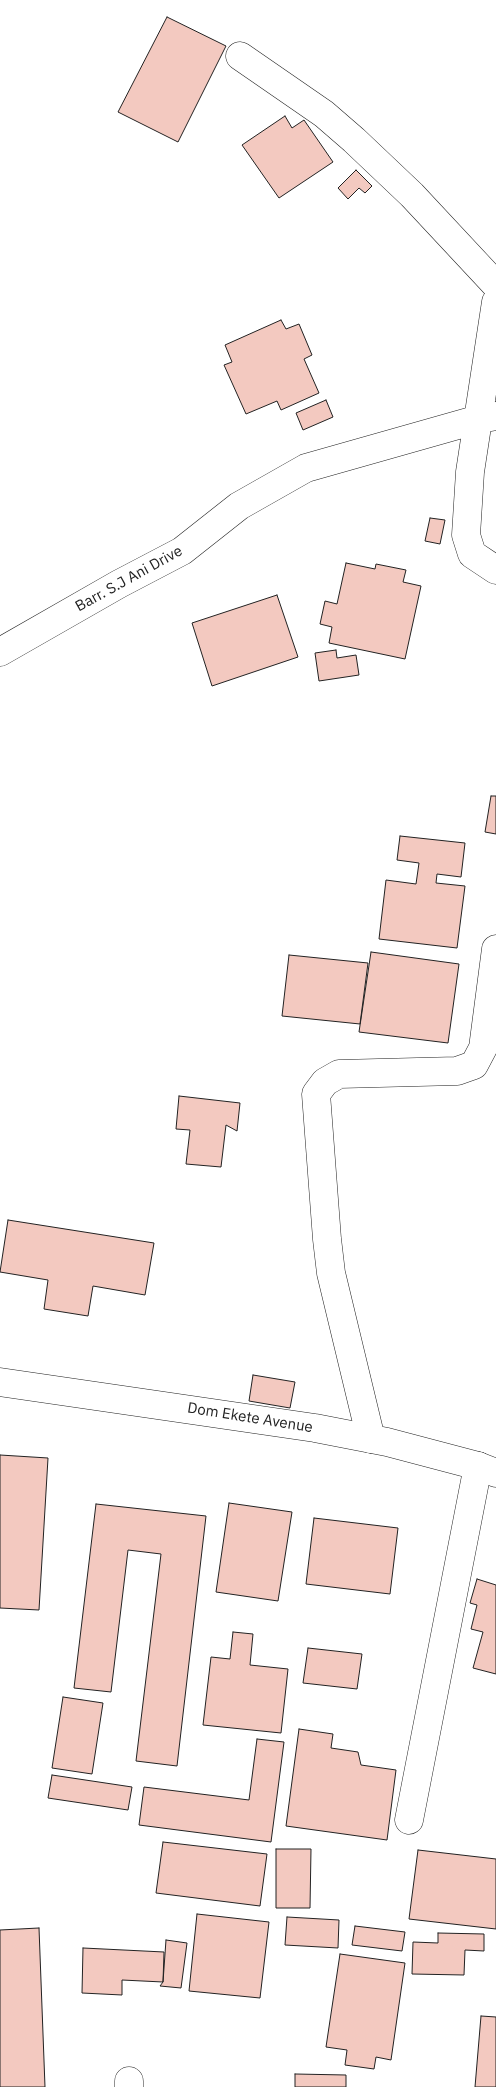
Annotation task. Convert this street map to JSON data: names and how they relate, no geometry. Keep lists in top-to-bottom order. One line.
{"streets":{"street":["Barr. S.J Ani Drive","Dom Ekete Avenue"]}}
